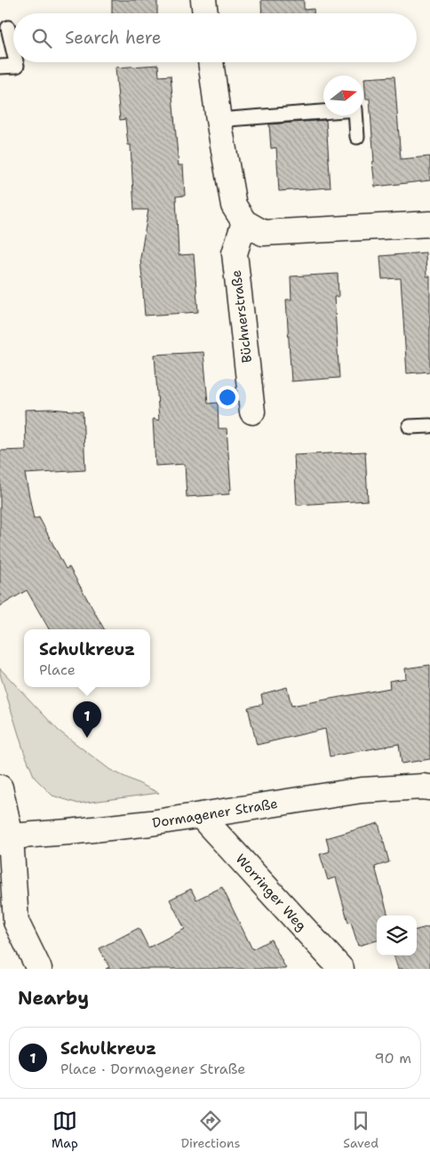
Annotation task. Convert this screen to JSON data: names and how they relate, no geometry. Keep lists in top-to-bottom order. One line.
{"streets":{"street":["Büchnerstraße","Dormagener Straße","Worringer Weg"]},"crossings":[["Dormagener Straße","Worringer Weg"]],"north":"right","page":{"search":"Search here","popup":["Schulkreuz","Place"],"pins":"1","heading":"Nearby","list":[{"mark":"1","name":"Schulkreuz","note":"Place · Dormagener Straße","value":"90 m"}],"nav":["Map","Directions","Saved"]}}
